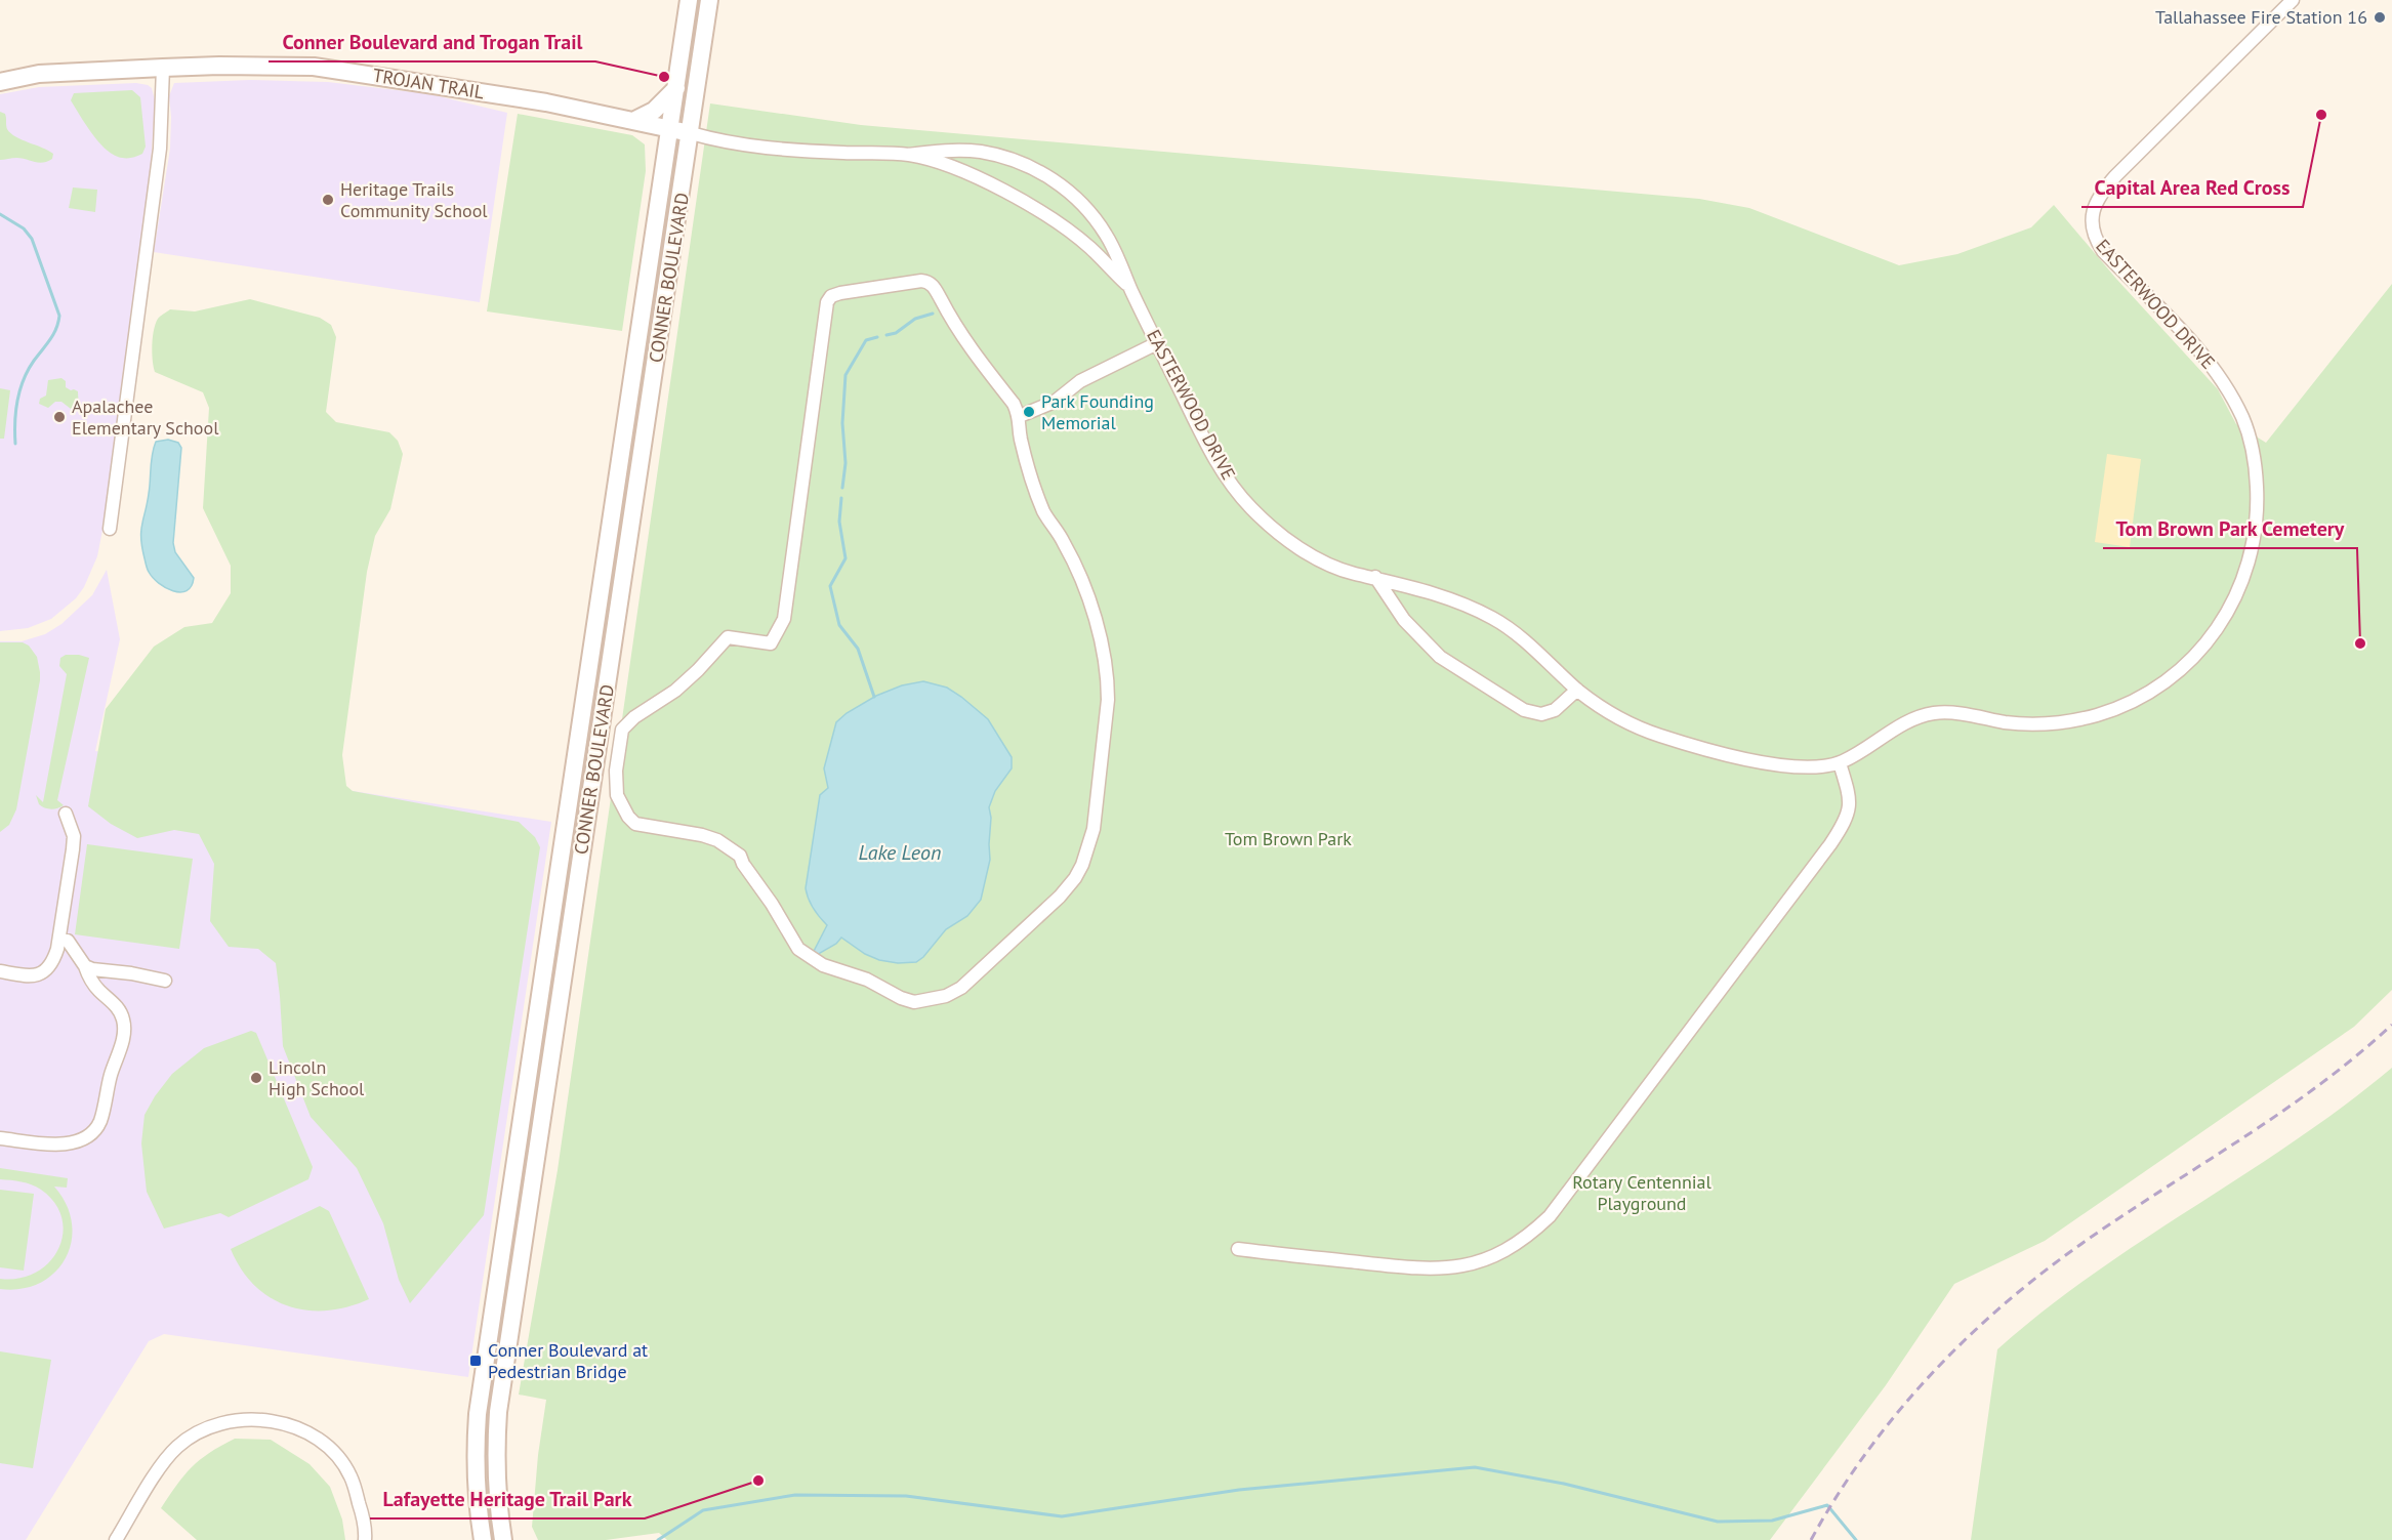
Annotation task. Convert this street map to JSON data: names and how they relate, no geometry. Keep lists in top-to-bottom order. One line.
{"streets":{"main road":["TROJAN TRAIL","CONNER BOULEVARD","EASTERWOOD DRIVE"]},"crossings":[["TROJAN TRAIL","CONNER BOULEVARD"],["TROJAN TRAIL","EASTERWOOD DRIVE"],["CONNER BOULEVARD","EASTERWOOD DRIVE"]],"water":["Lake Leon"],"parks":["Tom Brown Park","Rotary Centennial Playground"],"places":{"other":["Tallahassee Fire Station 16","Conner Boulevard and Trogan Trail","Capital Area Red Cross","Heritage Trails Community School","Park Founding Memorial","Apalachee Elementary School","Tom Brown Park Cemetery","Lincoln High School","Lafayette Heritage Trail Park"],"transit":["Conner Boulevard at Pedestrian Bridge"]}}
